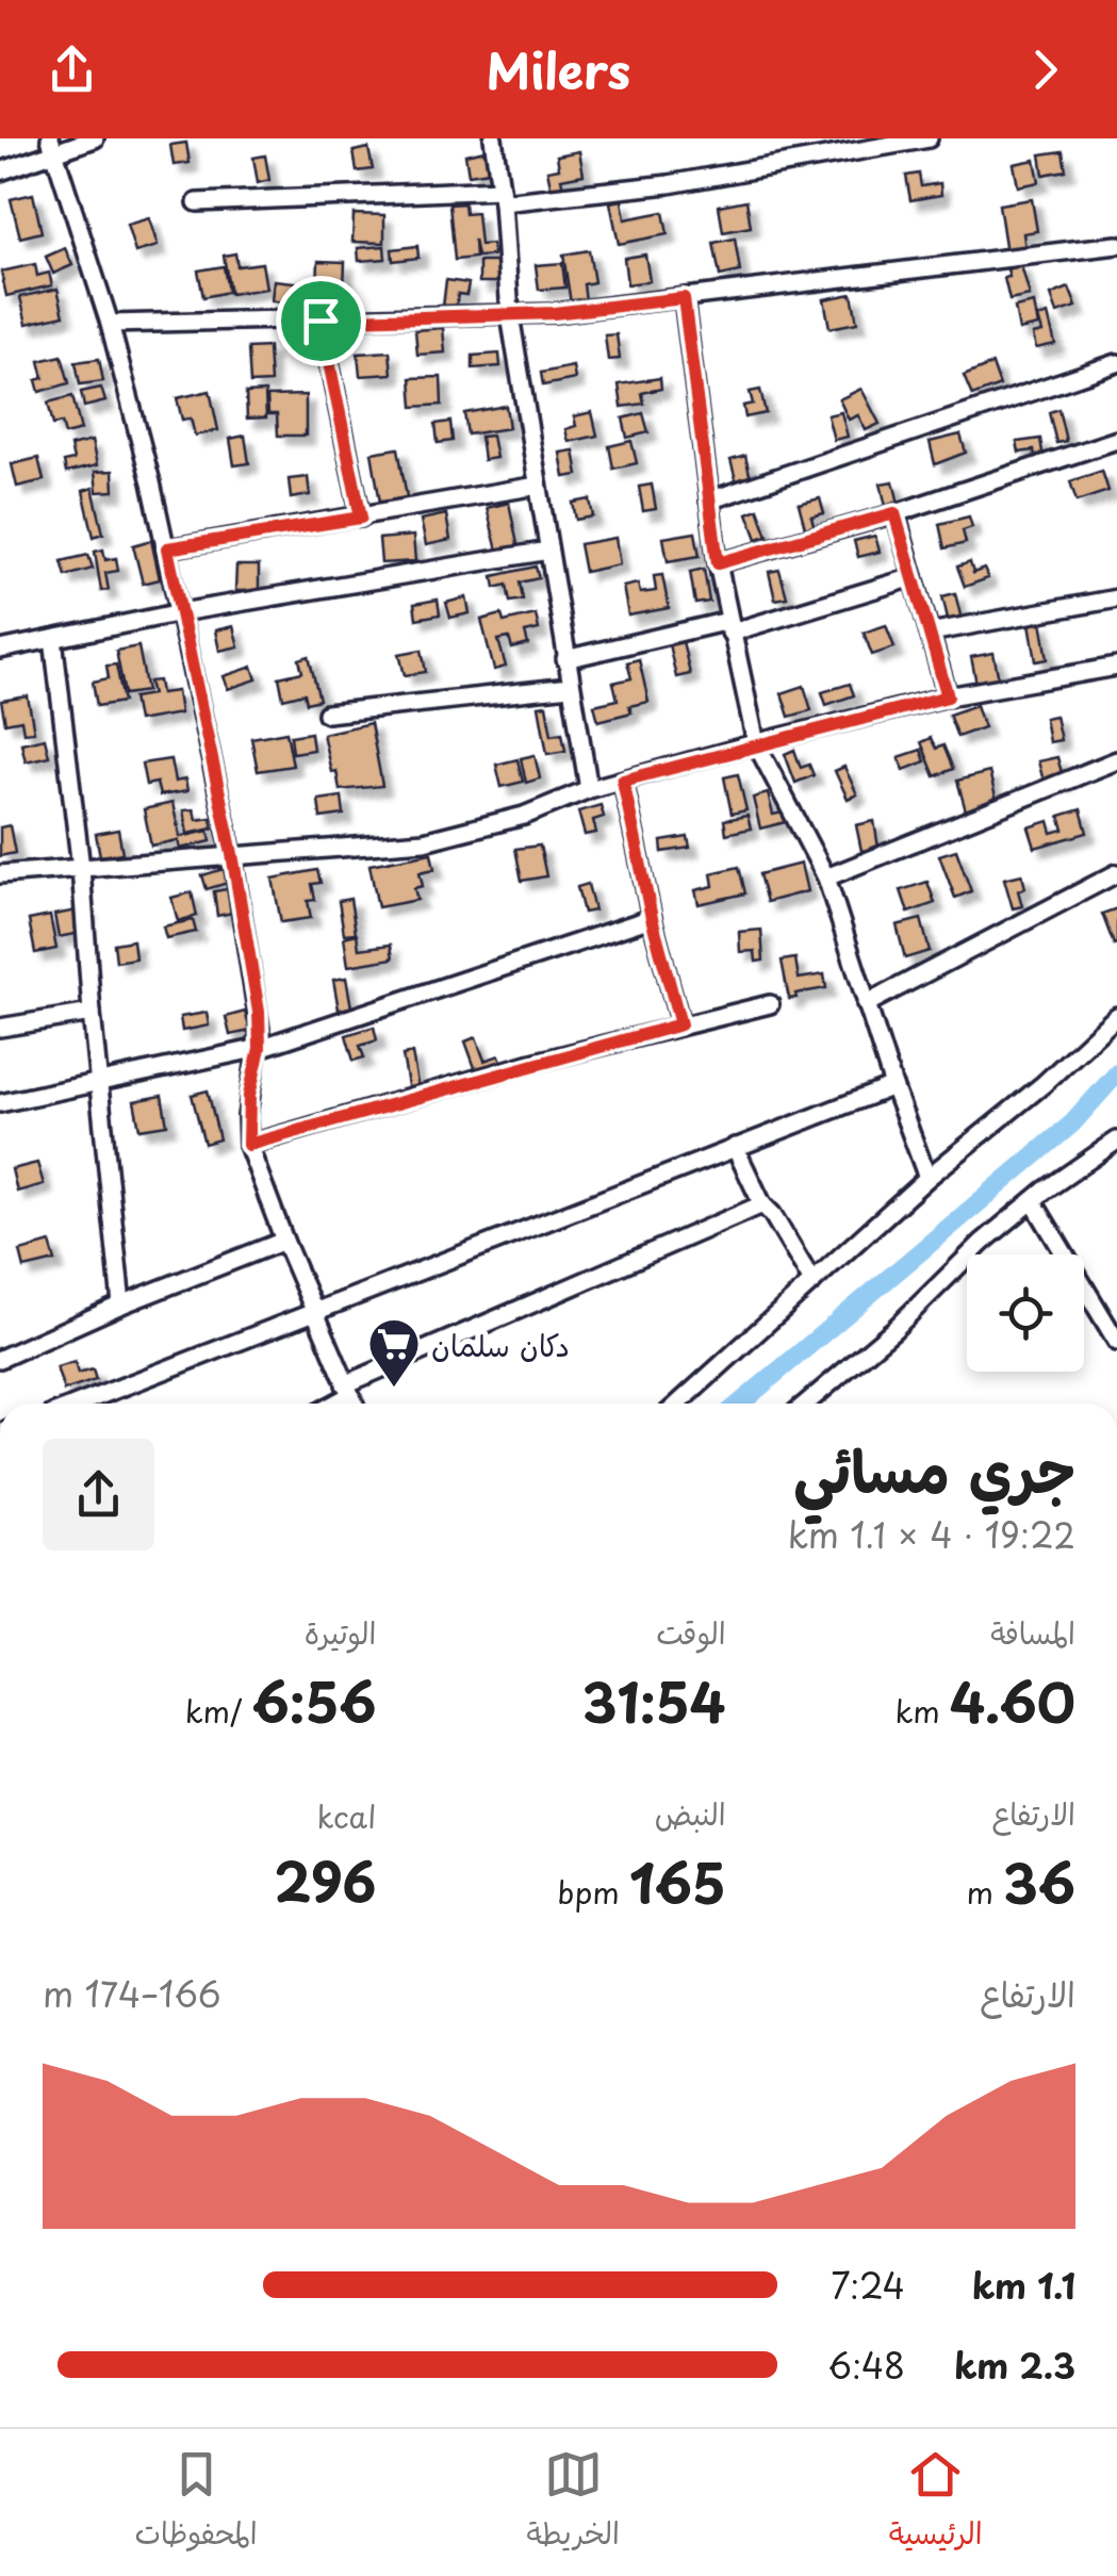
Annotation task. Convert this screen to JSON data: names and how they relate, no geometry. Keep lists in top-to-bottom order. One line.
{"places":{"supermarket":["دكان سلمان"]},"page":{"header":"Milers","heading":["جري مسائي","19:22 · 4 × 1.1 km"],"stats":[["المسافة","4.60 km"],["الوقت","31:54"],["الوتيرة","6:56 /km"],["الارتفاع","36 m"],["النبض","165 bpm"],["kcal","296"]],"chart":["الارتفاع","166–174 m"],"list":[{"name":"1.1 km","note":"7:24"},{"name":"2.3 km","note":"6:48"}],"tabs":["الرئيسية","الخريطة","المحفوظات"]}}
